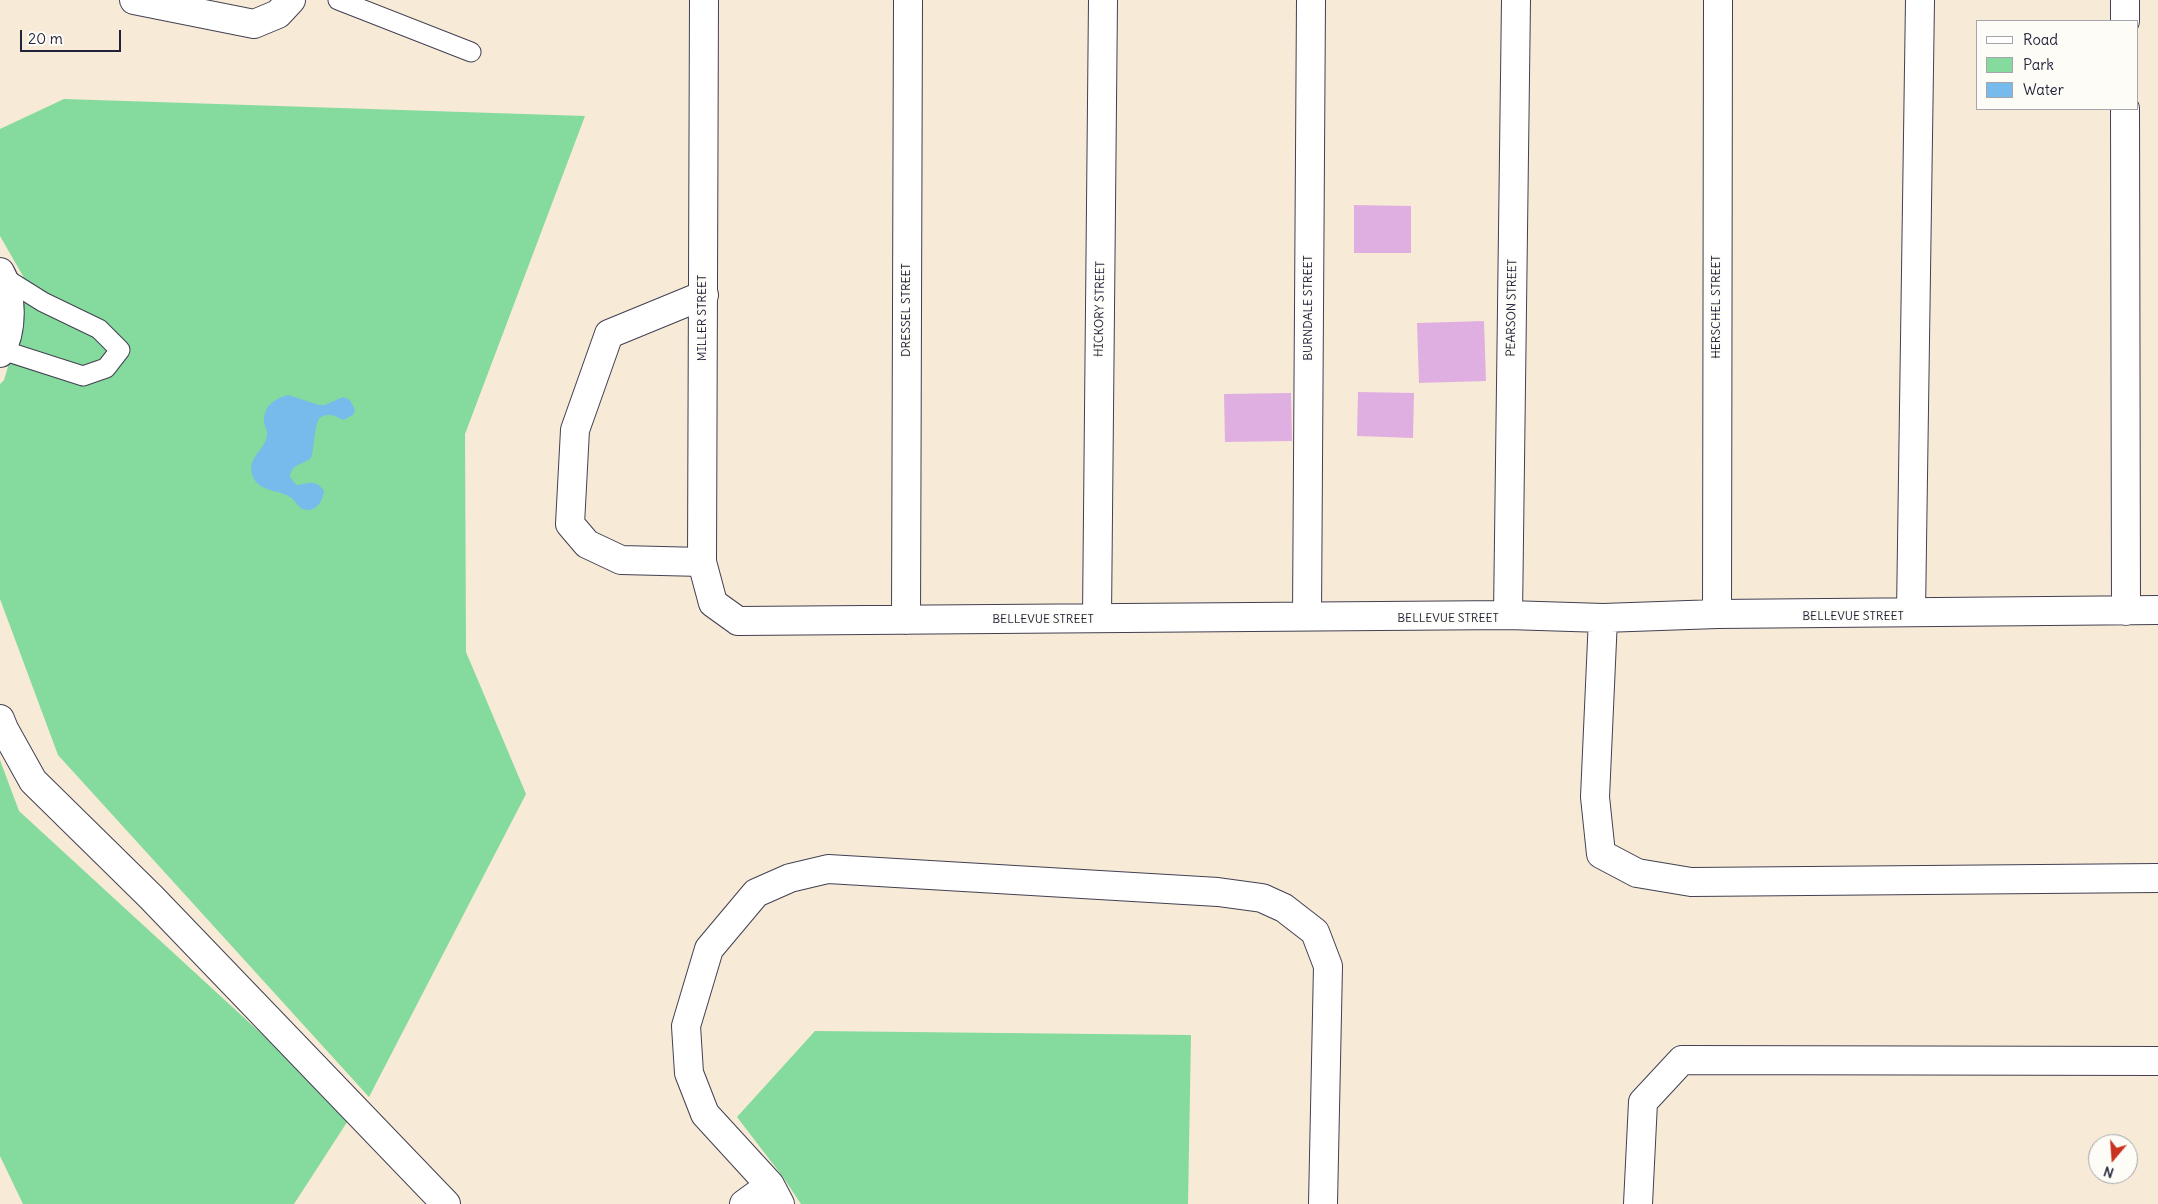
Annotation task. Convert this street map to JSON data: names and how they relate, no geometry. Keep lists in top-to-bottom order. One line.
{"streets":{"street":["HERSCHEL STREET","BURNDALE STREET","PEARSON STREET","HICKORY STREET","DRESSEL STREET","MILLER STREET","BELLEVUE STREET"]},"crossings":[["MILLER STREET","BELLEVUE STREET"]],"legend":["Road","Park","Water"],"scale_bar":"20 m","north":"bottom"}
